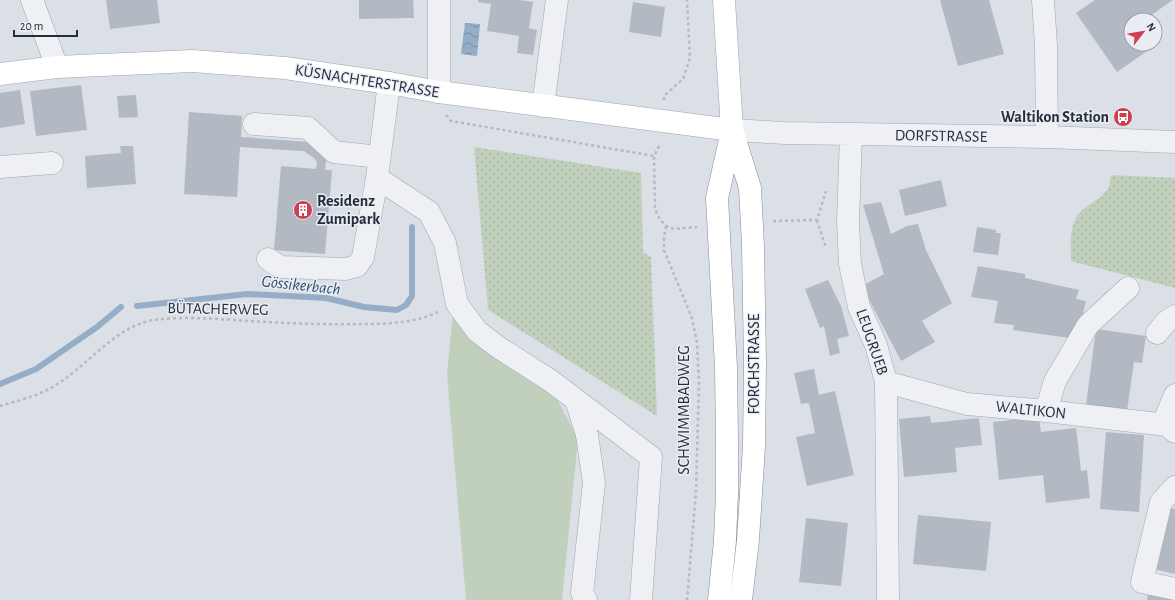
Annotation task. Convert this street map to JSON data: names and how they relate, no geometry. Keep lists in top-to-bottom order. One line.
{"streets":{"main road":["KÜSNACHTERSTRASSE","FORCHSTRASSE"],"street":["DORFSTRASSE","LEUGRUEB","WALTIKON"],"path":["BÜTACHERWEG","SCHWIMMBADWEG"]},"crossings":[["KÜSNACHTERSTRASSE","DORFSTRASSE"],["KÜSNACHTERSTRASSE","FORCHSTRASSE"],["DORFSTRASSE","LEUGRUEB"],["DORFSTRASSE","FORCHSTRASSE"],["LEUGRUEB","WALTIKON"]],"water":["Gössikerbach"],"places":{"bus stop":["Waltikon Station"],"building":["Residenz Zumipark"]},"scale_bar":"20 m","north":"top right"}
